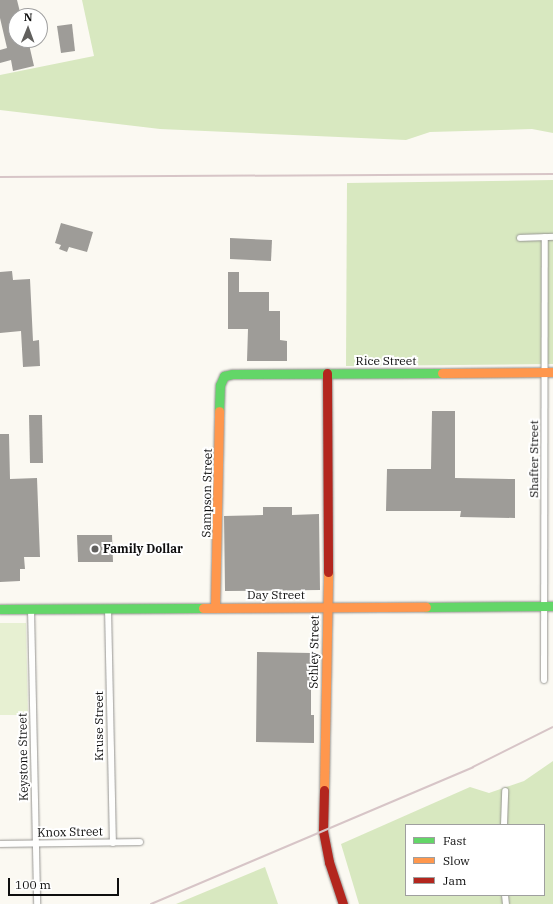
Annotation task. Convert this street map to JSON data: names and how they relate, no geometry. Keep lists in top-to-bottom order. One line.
{"streets":{"street":["Rice Street","Shafter Street","Sampson Street","Day Street","Schley Street","Kruse Street","Keystone Street","Knox Street"]},"crossings":[["Rice Street","Shafter Street"],["Rice Street","Sampson Street"],["Rice Street","Schley Street"],["Shafter Street","Day Street"],["Sampson Street","Day Street"],["Day Street","Schley Street"],["Day Street","Kruse Street"],["Day Street","Keystone Street"],["Kruse Street","Knox Street"],["Keystone Street","Knox Street"]],"places":["Family Dollar"],"legend":["Fast","Slow","Jam"],"scale_bar":"100 m","north":"top"}
